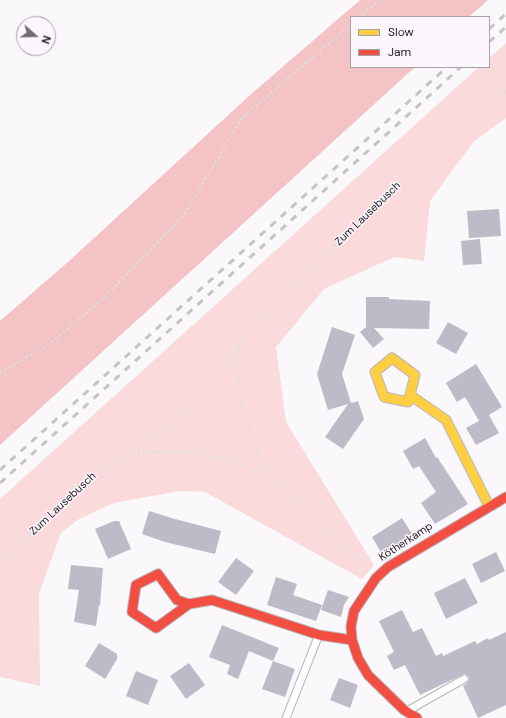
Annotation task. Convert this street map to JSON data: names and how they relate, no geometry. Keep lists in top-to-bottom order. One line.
{"streets":{"street":["Kötherkamp"],"path":["Zum Lausebusch"]},"crossings":[["Zum Lausebusch","Kötherkamp"]],"legend":["Slow","Jam"],"north":"right"}
